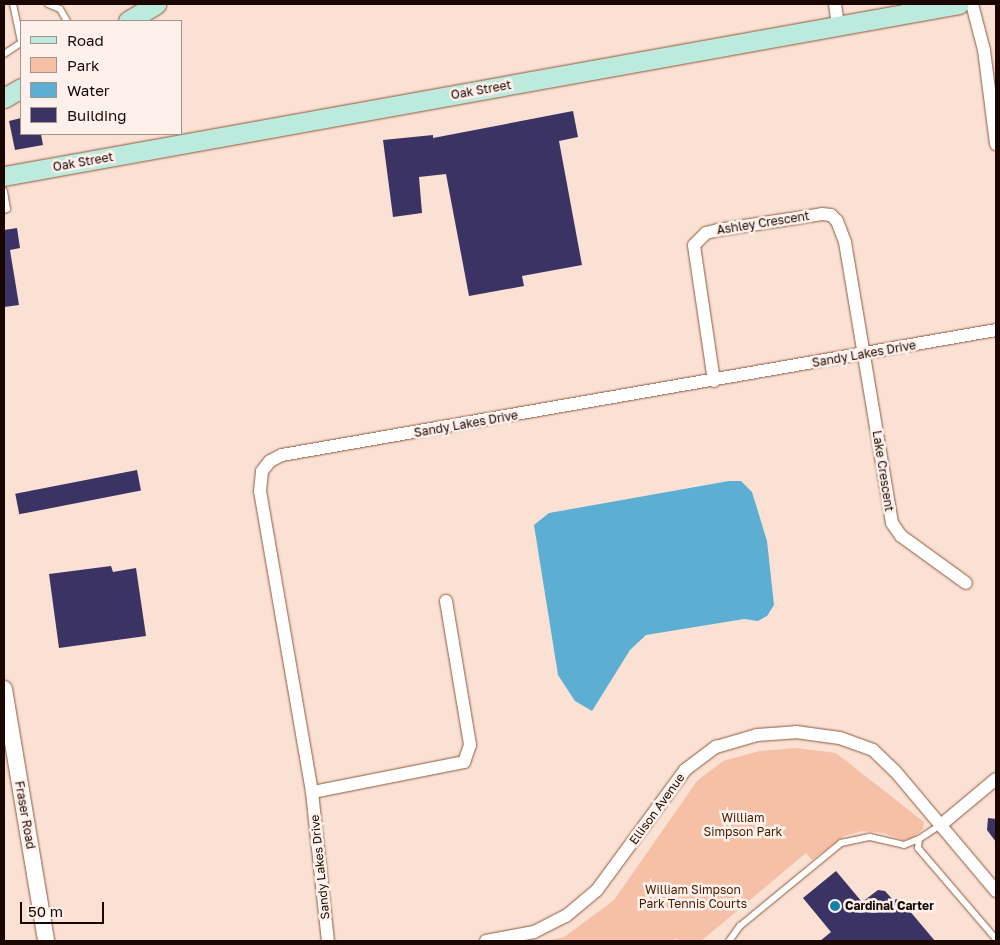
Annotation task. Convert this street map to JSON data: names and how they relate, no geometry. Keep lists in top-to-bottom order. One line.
{"streets":{"main road":["Oak Street"],"street":["Ashley Crescent","Sandy Lakes Drive","Lake Crescent","Ellison Avenue","Fraser Road"]},"crossings":[["Ashley Crescent","Sandy Lakes Drive"],["Ashley Crescent","Lake Crescent"],["Sandy Lakes Drive","Lake Crescent"]],"parks":["William Simpson Park","William Simpson Park Tennis Courts"],"places":["Cardinal Carter"],"legend":["Road","Park","Water","Building"],"scale_bar":"50 m"}
